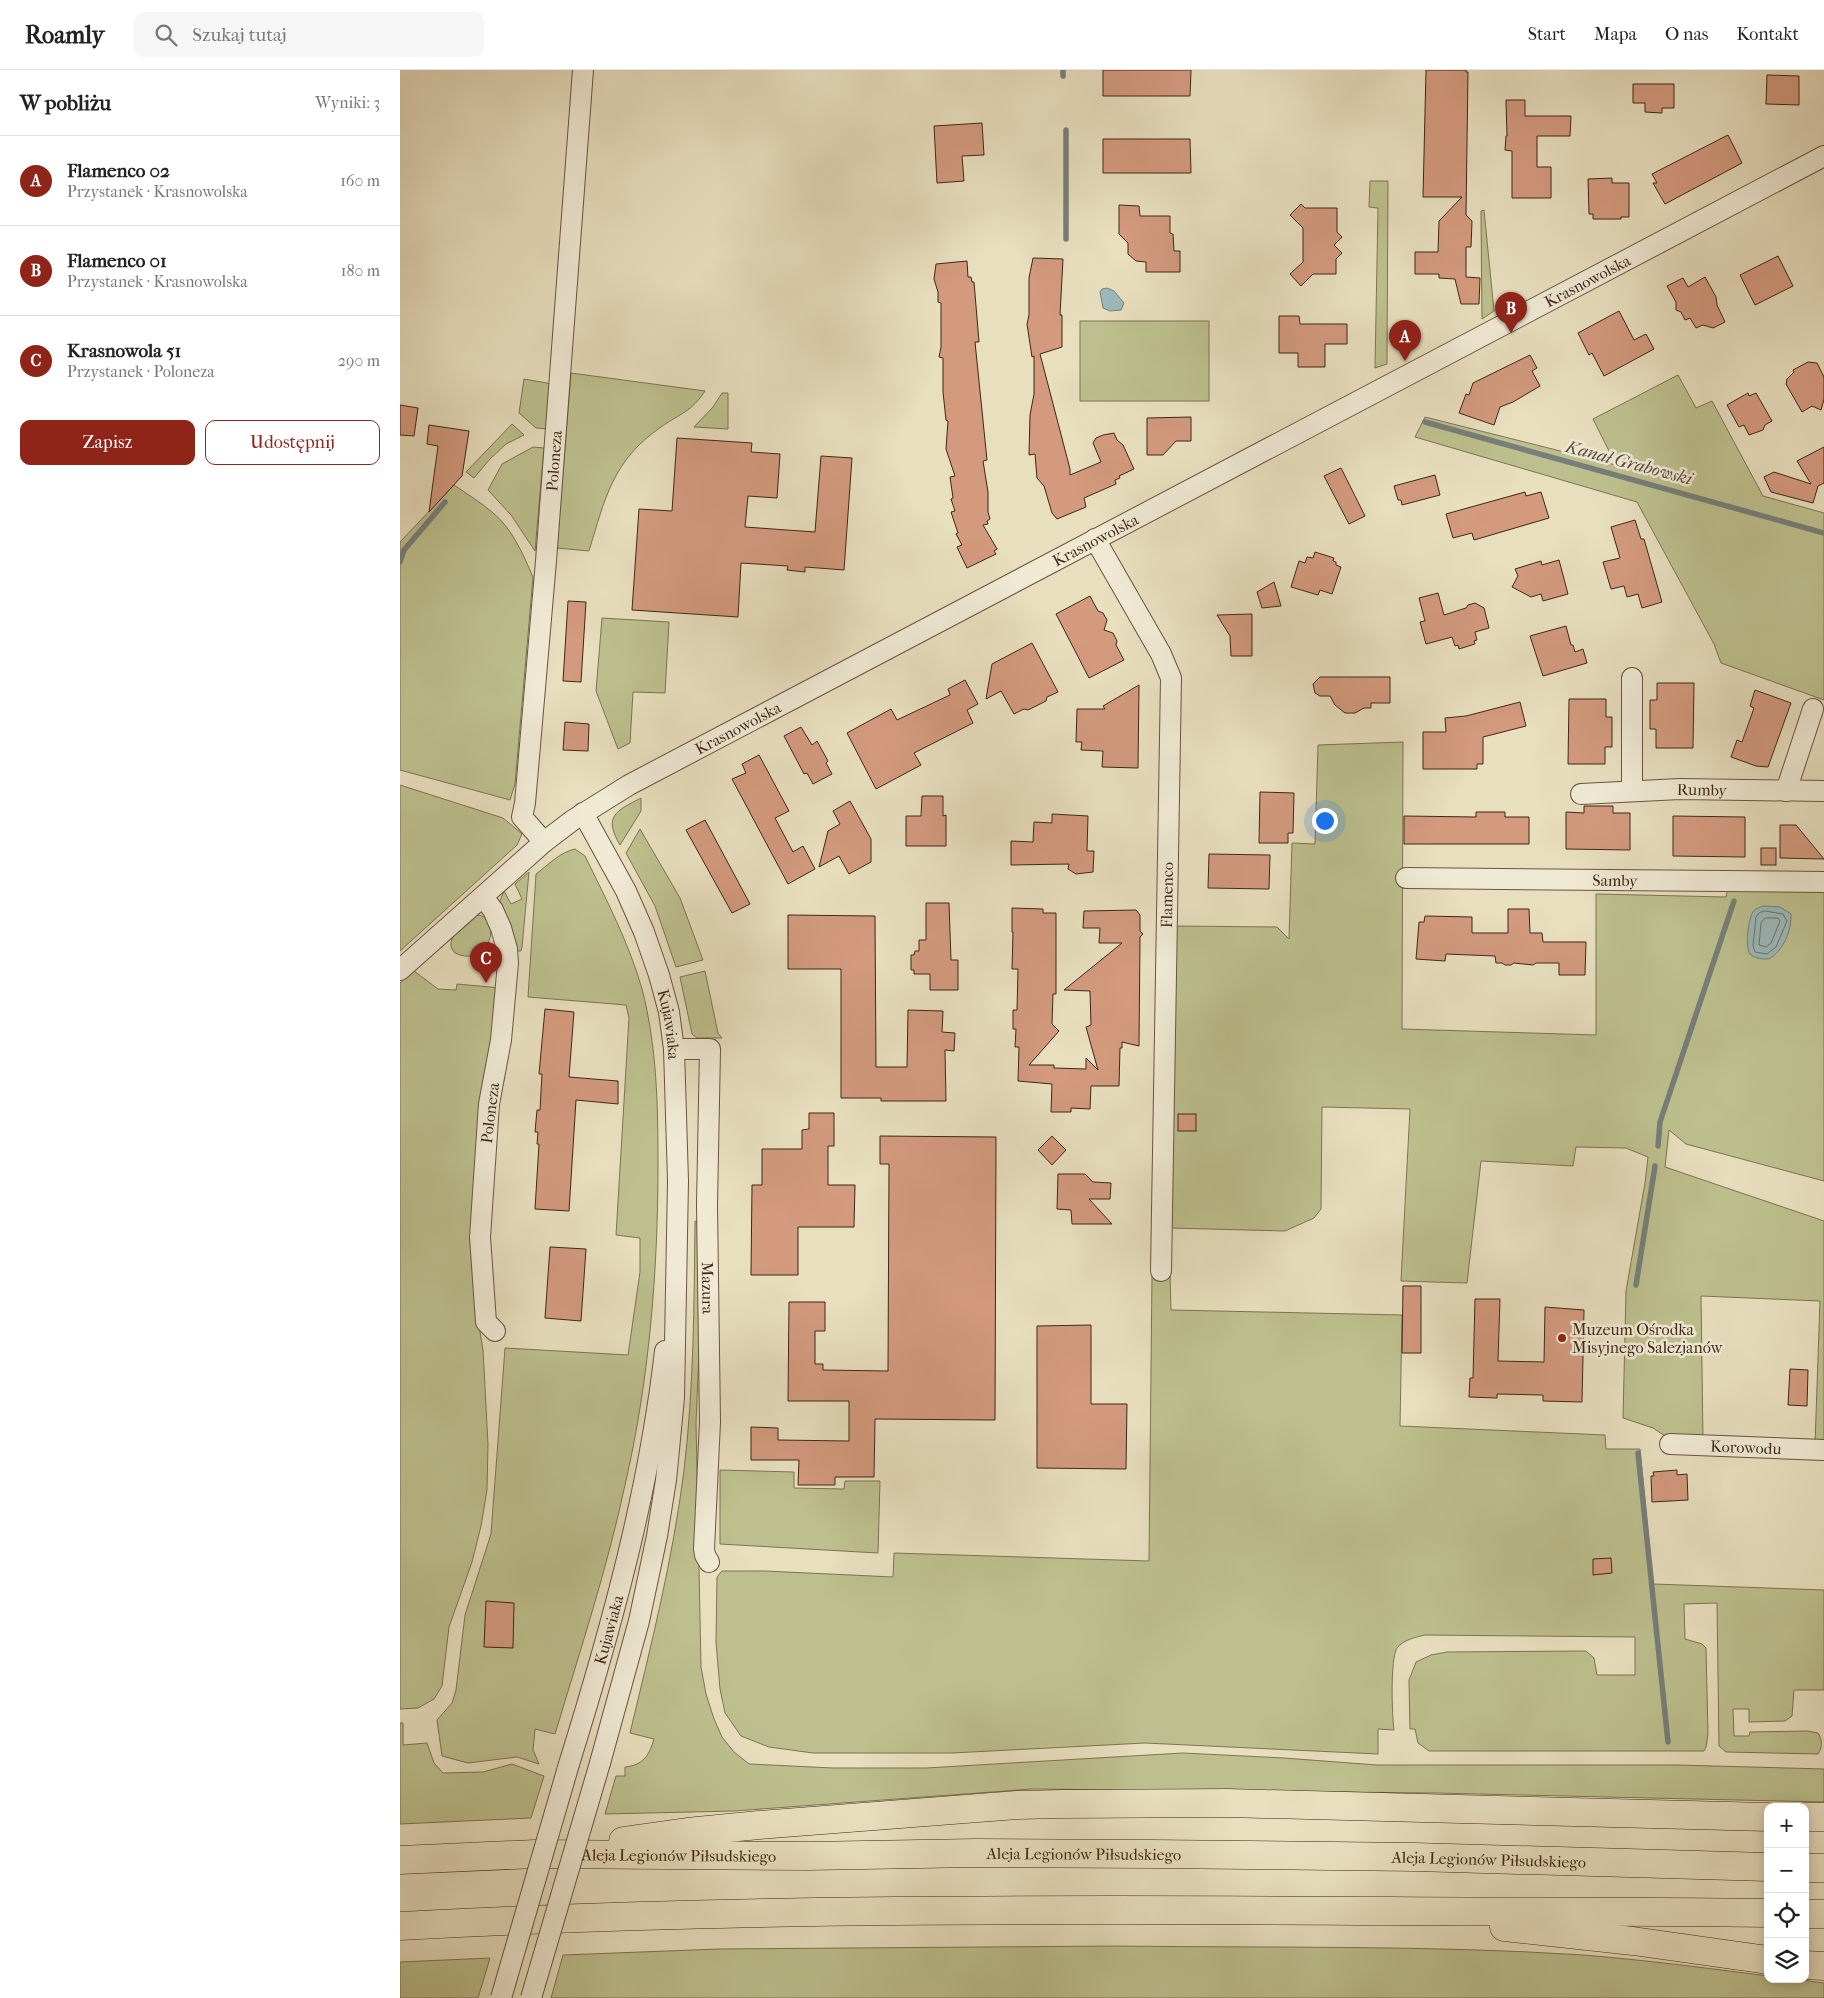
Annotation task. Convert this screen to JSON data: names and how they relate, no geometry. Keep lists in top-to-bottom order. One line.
{"streets":{"highway":["Aleja Legionów Piłsudskiego"],"street":["Krasnowolska","Poloneza","Rumby","Samby","Flamenco","Kujawiaka","Mazura","Korowodu"]},"crossings":[["Krasnowolska","Poloneza"],["Krasnowolska","Flamenco"],["Krasnowolska","Kujawiaka"],["Kujawiaka","Mazura"]],"water":["Kanał Grabowski"],"places":["Muzeum Ośrodka Misyjnego Salezjanów"],"page":{"header":"Roamly","search":"Szukaj tutaj","nav":["Start","Mapa","O nas","Kontakt"],"heading":["W pobliżu","Wyniki: 3"],"list":[{"mark":"A","name":"Flamenco 02","note":"Przystanek · Krasnowolska","value":"160 m"},{"mark":"B","name":"Flamenco 01","note":"Przystanek · Krasnowolska","value":"180 m"},{"mark":"C","name":"Krasnowola 51","note":"Przystanek · Poloneza","value":"290 m"}],"pins":["B","A","C"],"buttons":["Zapisz","Udostępnij"],"map_buttons":["+","−"]}}
